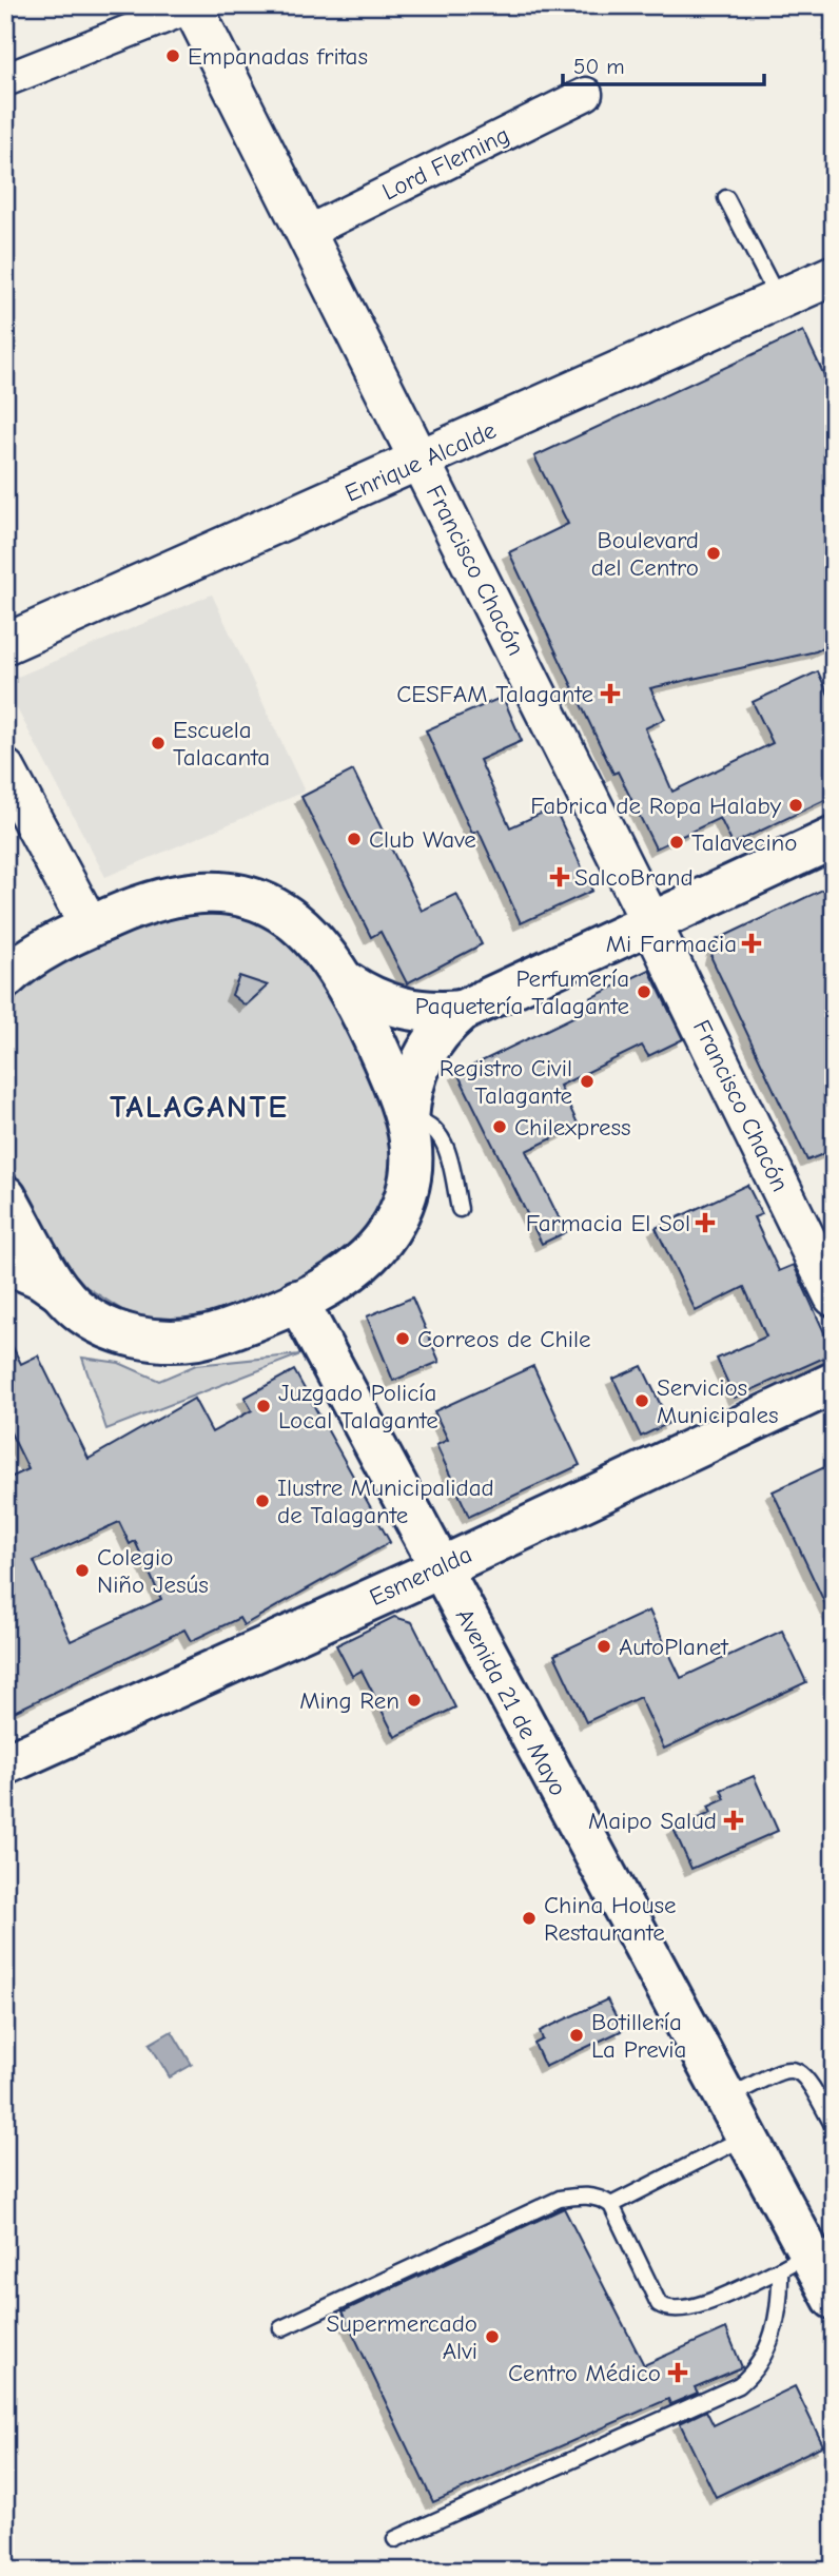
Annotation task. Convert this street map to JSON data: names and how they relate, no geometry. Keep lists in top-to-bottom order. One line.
{"streets":{"main road":["Esmeralda","Avenida 21 de Mayo"],"street":["Lord Fleming","Enrique Alcalde","Francisco Chacón"]},"crossings":[["Lord Fleming","Francisco Chacón"],["Enrique Alcalde","Francisco Chacón"],["Esmeralda","Avenida 21 de Mayo"]],"districts":["TALAGANTE"],"places":{"other":["Empanadas fritas","Boulevard del Centro","Escuela Talacanta","Fabrica de Ropa Halaby","Club Wave","Talavecino","Perfumería Paquetería Talagante","Registro Civil Talagante","Chilexpress","Correos de Chile","Servicios Municipales","Juzgado Policía Local Talagante","Ilustre Municipalidad de Talagante","Colegio Niño Jesús","AutoPlanet","Ming Ren","China House Restaurante","Botillería La Previa","Supermercado Alvi"],"health":["CESFAM Talagante","SalcoBrand","Mi Farmacia","Farmacia El Sol","Maipo Salud","Centro Médico"]},"scale_bar":"50 m"}
